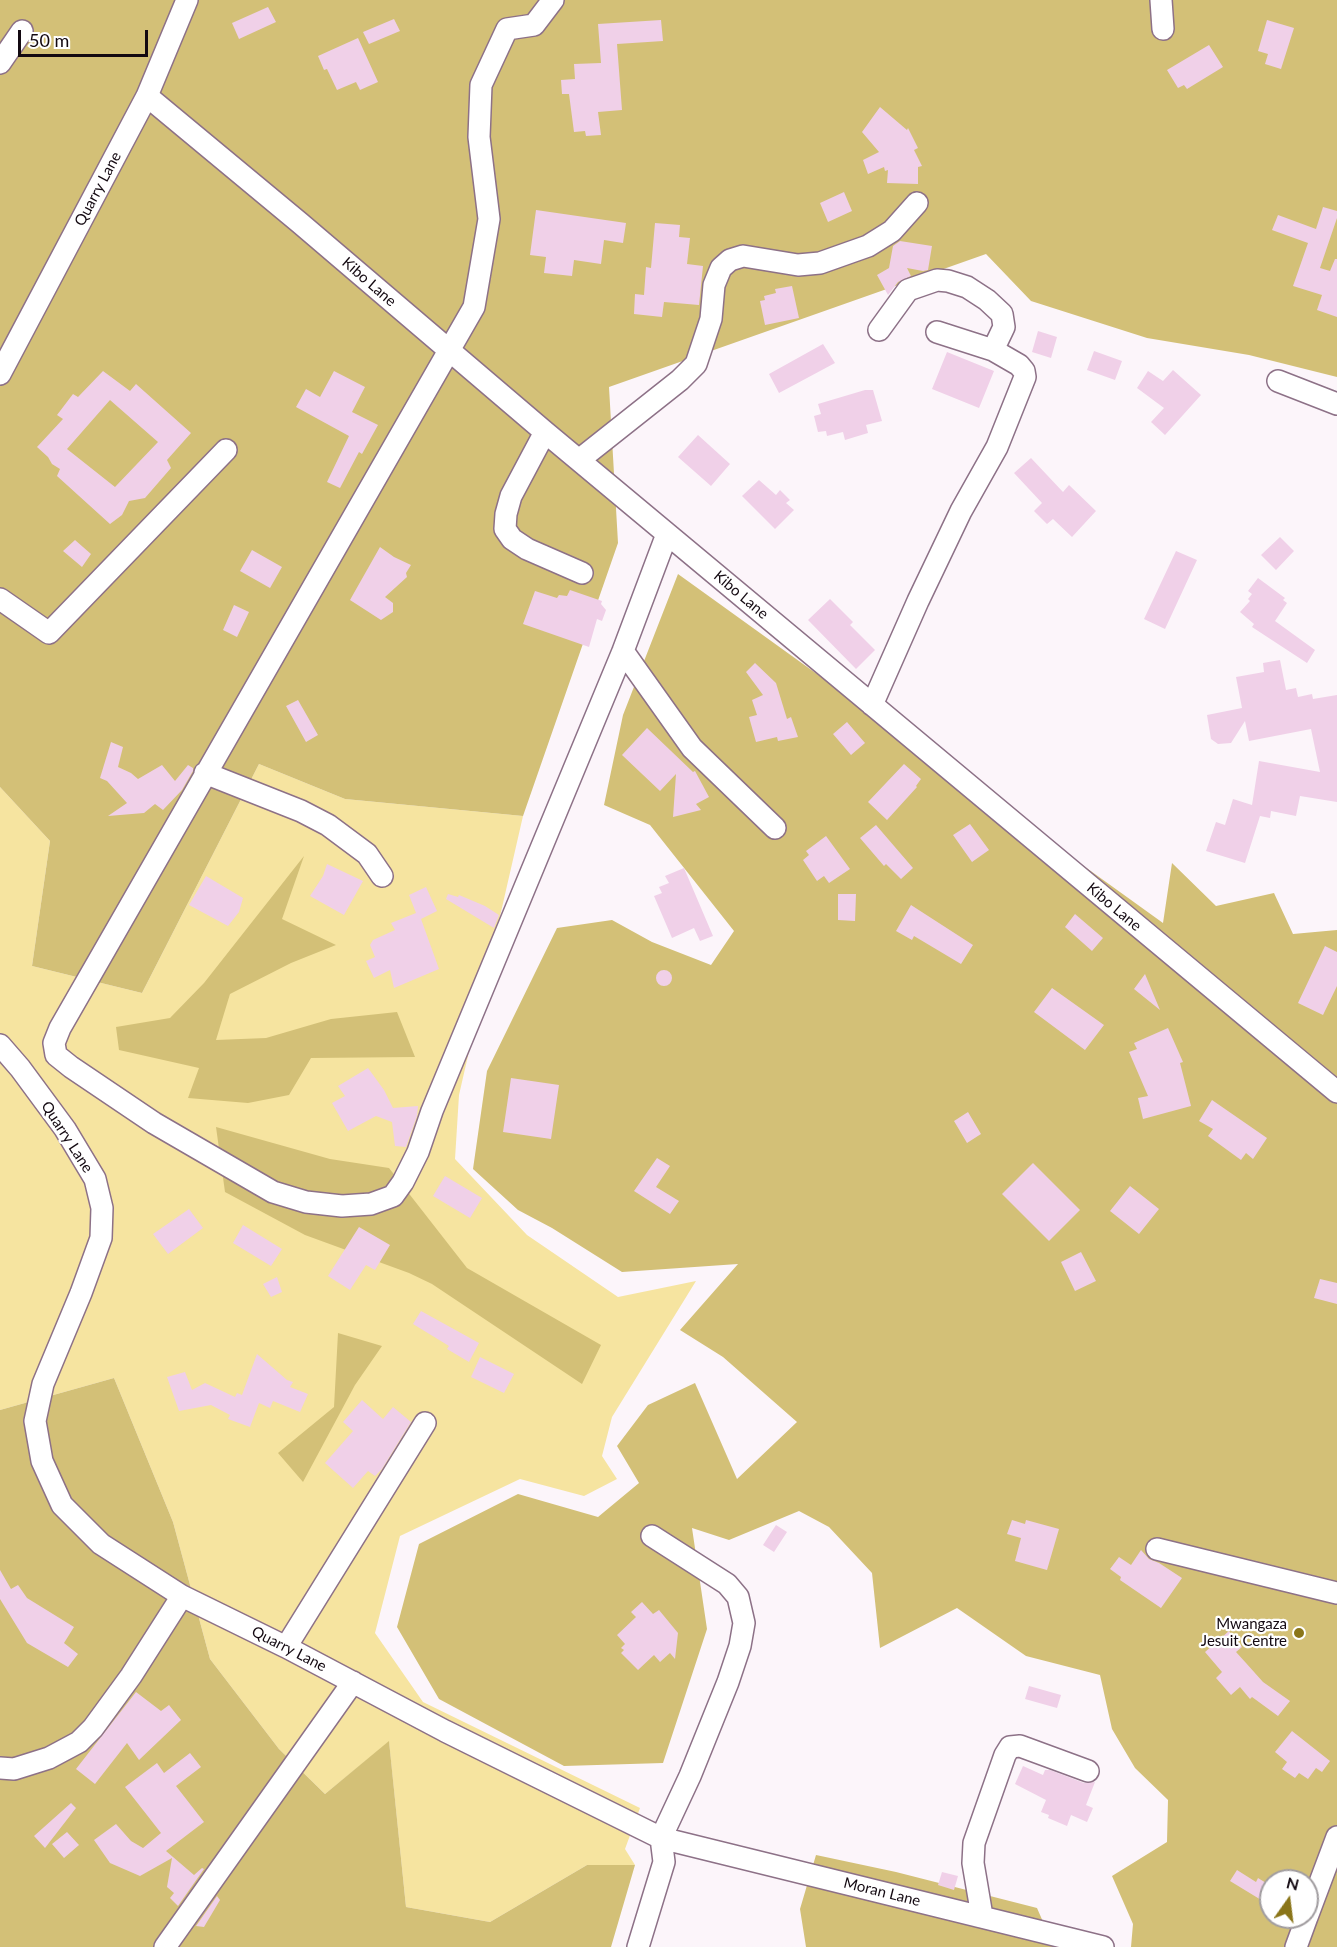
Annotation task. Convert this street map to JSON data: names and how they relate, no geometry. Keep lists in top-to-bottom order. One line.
{"streets":{"street":["Quarry Lane","Kibo Lane","Moran Lane"]},"crossings":[["Quarry Lane","Kibo Lane"],["Quarry Lane","Moran Lane"]],"places":["Mwangaza Jesuit Centre"],"scale_bar":"50 m","north":"top"}
